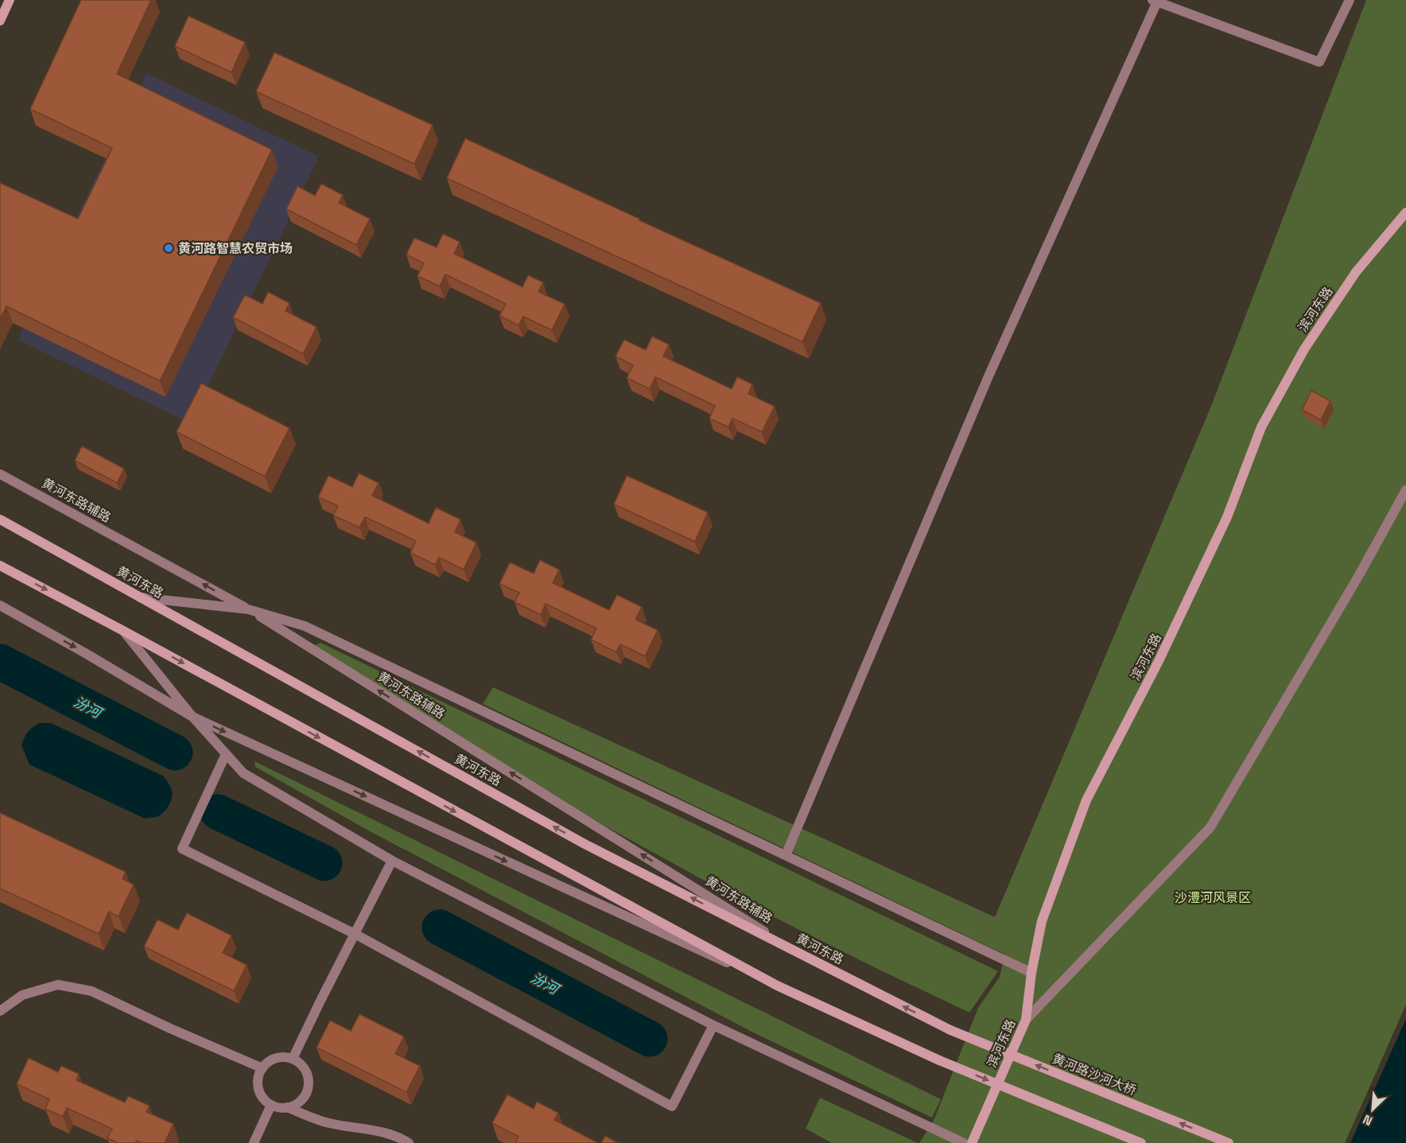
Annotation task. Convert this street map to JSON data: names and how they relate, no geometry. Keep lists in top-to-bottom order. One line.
{"streets":{"main road":["滨河东路","黄河东路","黄河路沙河大桥"],"street":["黄河东路辅路"]},"crossings":[["黄河东路辅路","黄河东路"],["黄河东路","黄河路沙河大桥"]],"water":["汾河"],"parks":["沙澧河风景区"],"places":["黄河路智慧农贸市场"],"north":"bottom left"}
